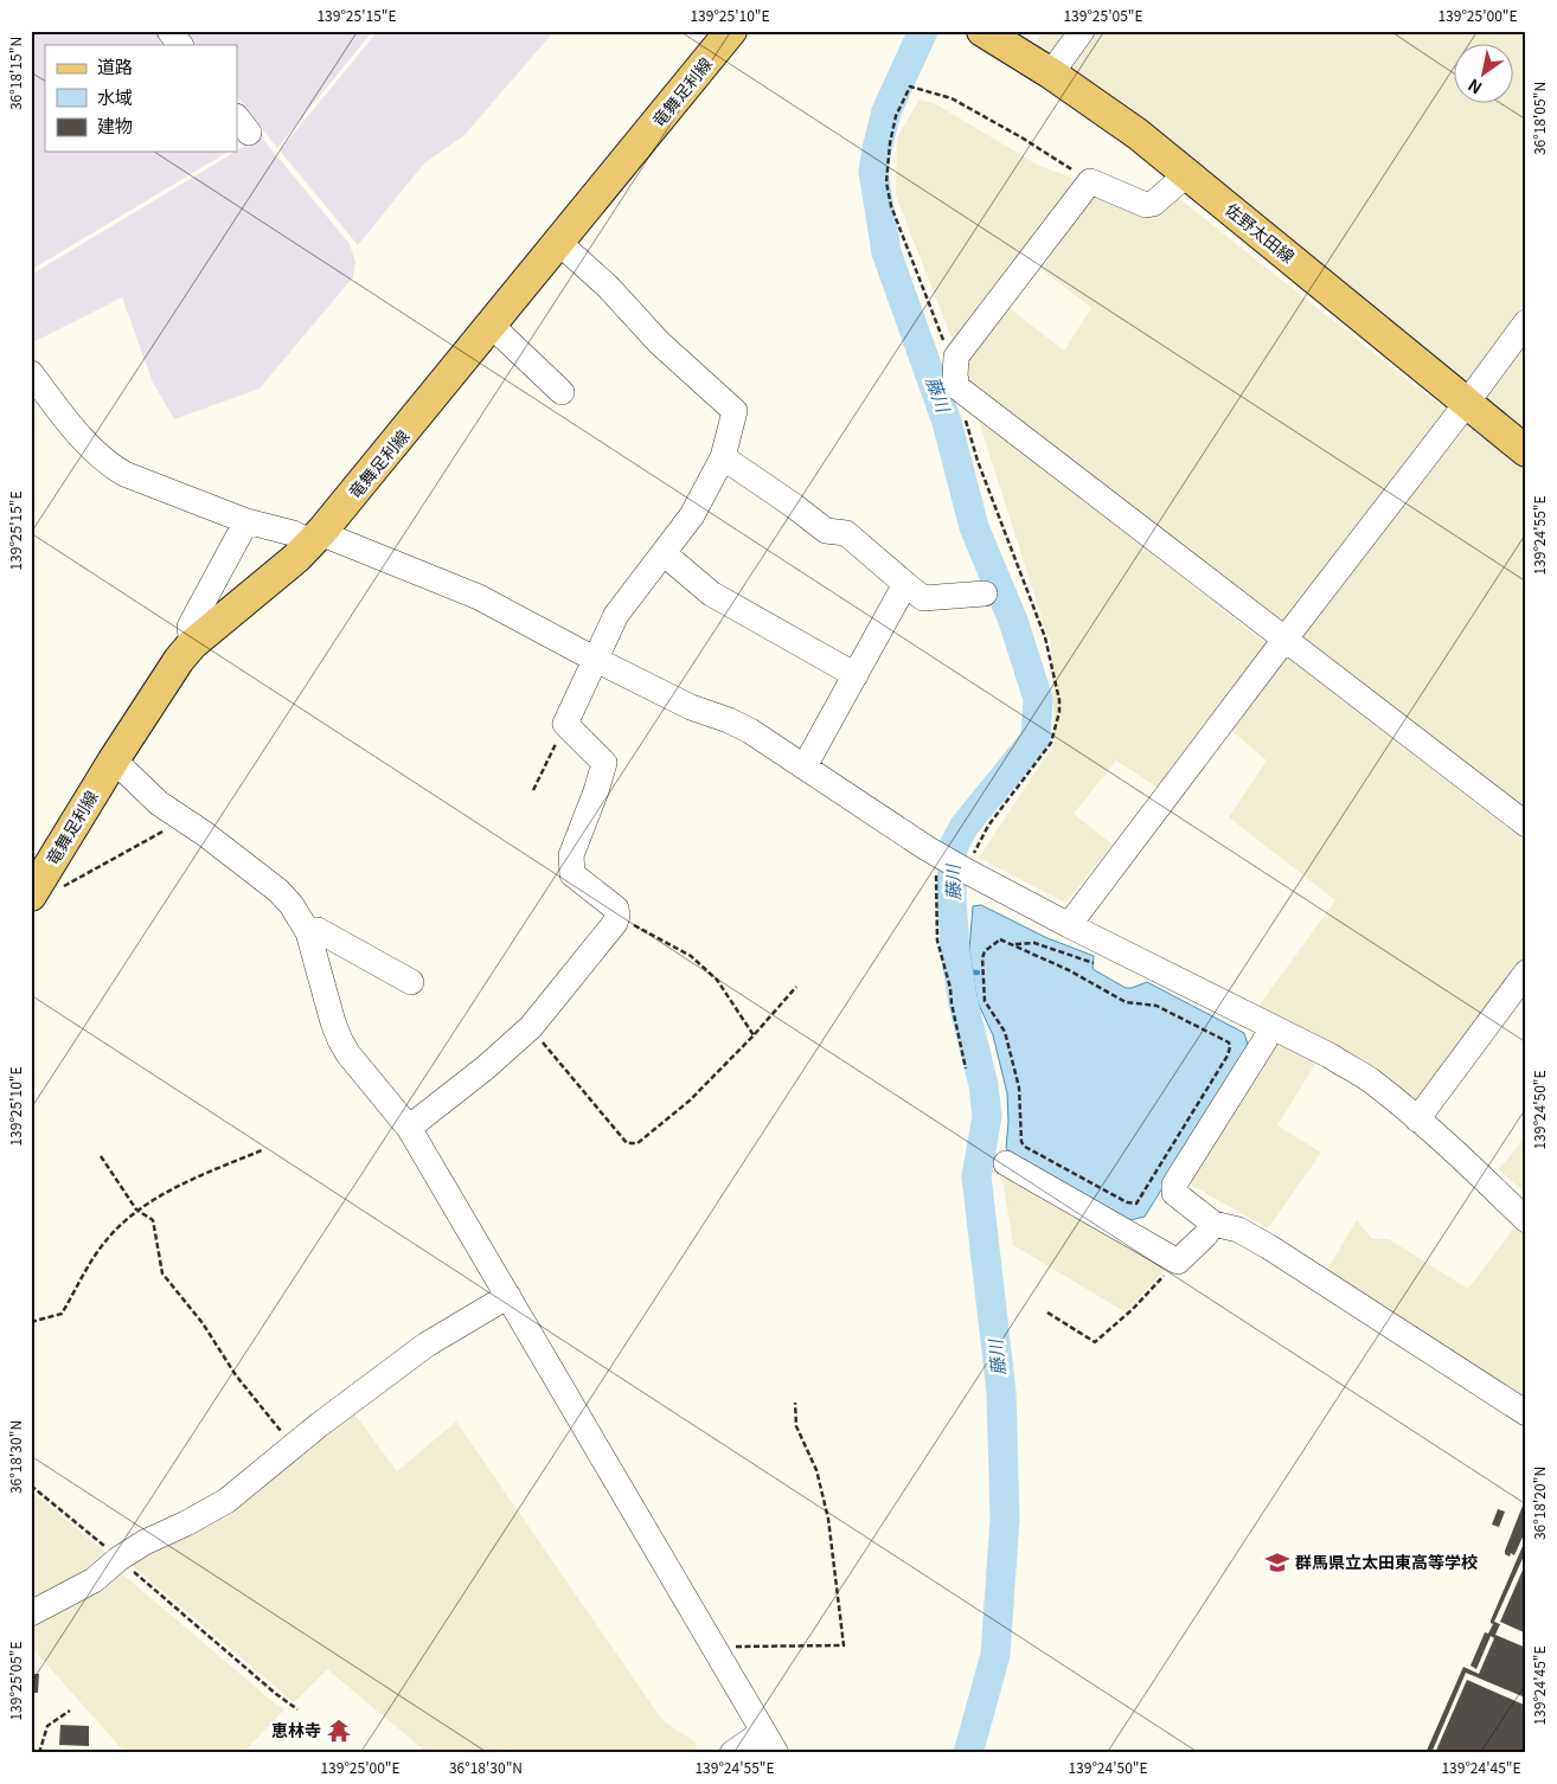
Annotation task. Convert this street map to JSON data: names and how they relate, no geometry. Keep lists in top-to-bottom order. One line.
{"streets":{"main road":["竜舞足利線","佐野太田線"]},"water":["藤川"],"places":{"school or university":["群馬県立太田東高等学校"],"temple":["恵林寺"]},"legend":["道路","水域","建物"],"north":"bottom left","coordinates":["139°25'15\"E","139°25'10\"E","139°25'05\"E","139°25'00\"E","36°18'15\"N","36°18'05\"N","139°24'55\"E","139°24'50\"E","36°18'30\"N","36°18'20\"N","139°24'45\"E"]}
